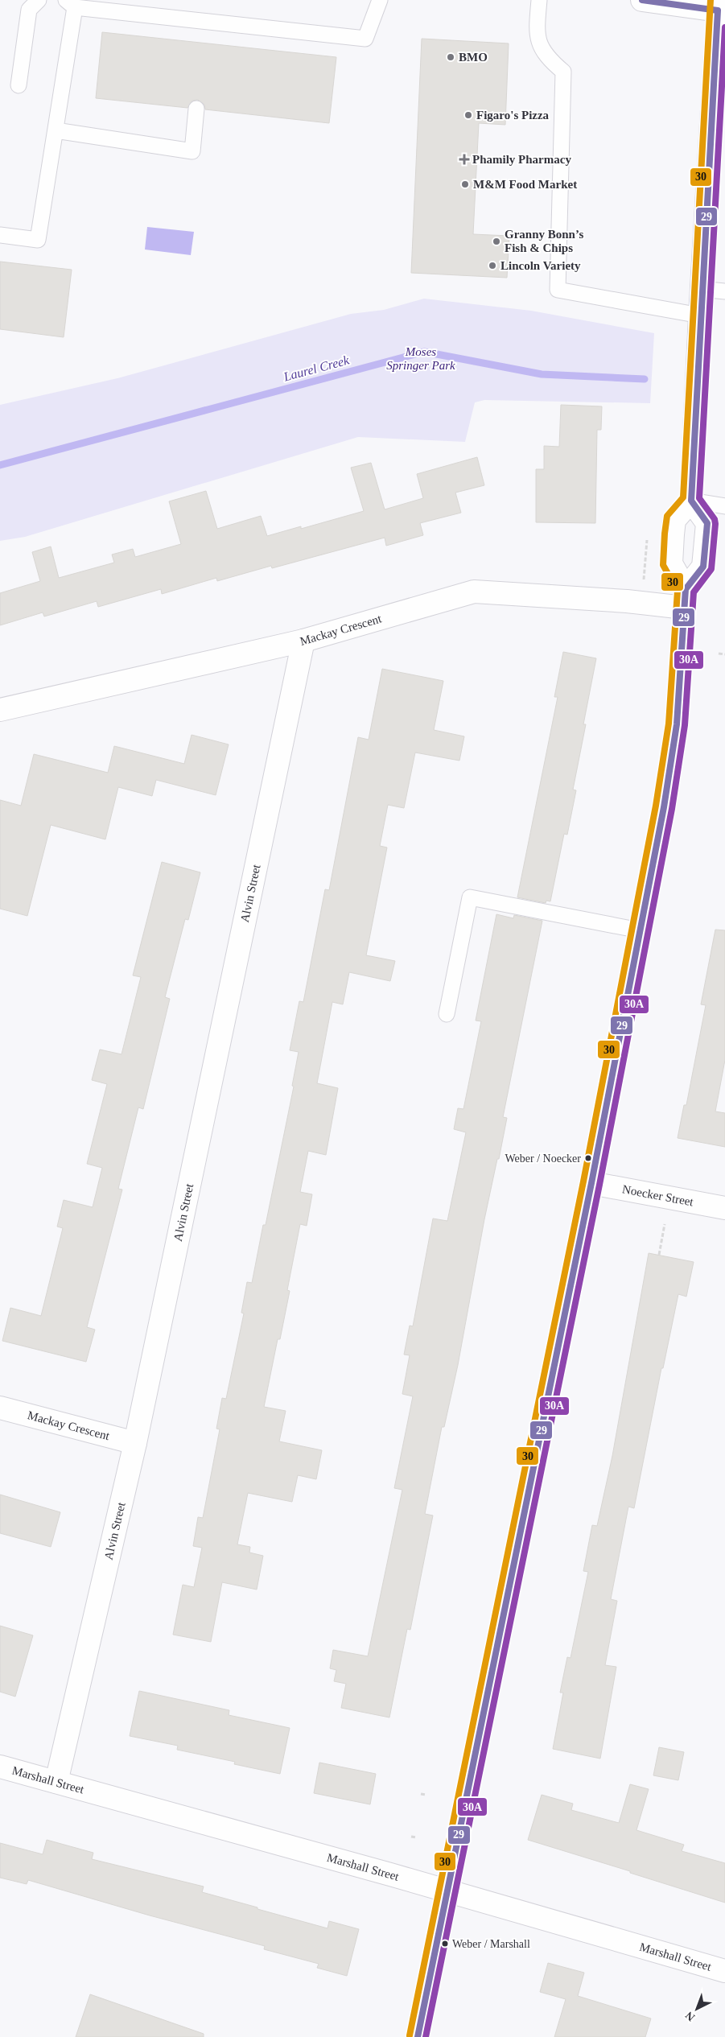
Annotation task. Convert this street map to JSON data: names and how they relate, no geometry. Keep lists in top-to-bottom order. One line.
{"streets":{"street":["Mackay Crescent","Alvin Street","Noecker Street","Marshall Street"]},"crossings":[["Mackay Crescent","Alvin Street"],["Alvin Street","Marshall Street"]],"water":["Laurel Creek"],"parks":["Moses Springer Park"],"places":{"other":["BMO","Figaro's Pizza","M&M Food Market","Granny Bonn’s Fish & Chips","Lincoln Variety","Weber / Noecker","Weber / Marshall"],"health":["Phamily Pharmacy"]},"lines":["transit line 29","transit line 30","transit line 30A"],"north":"bottom left"}
